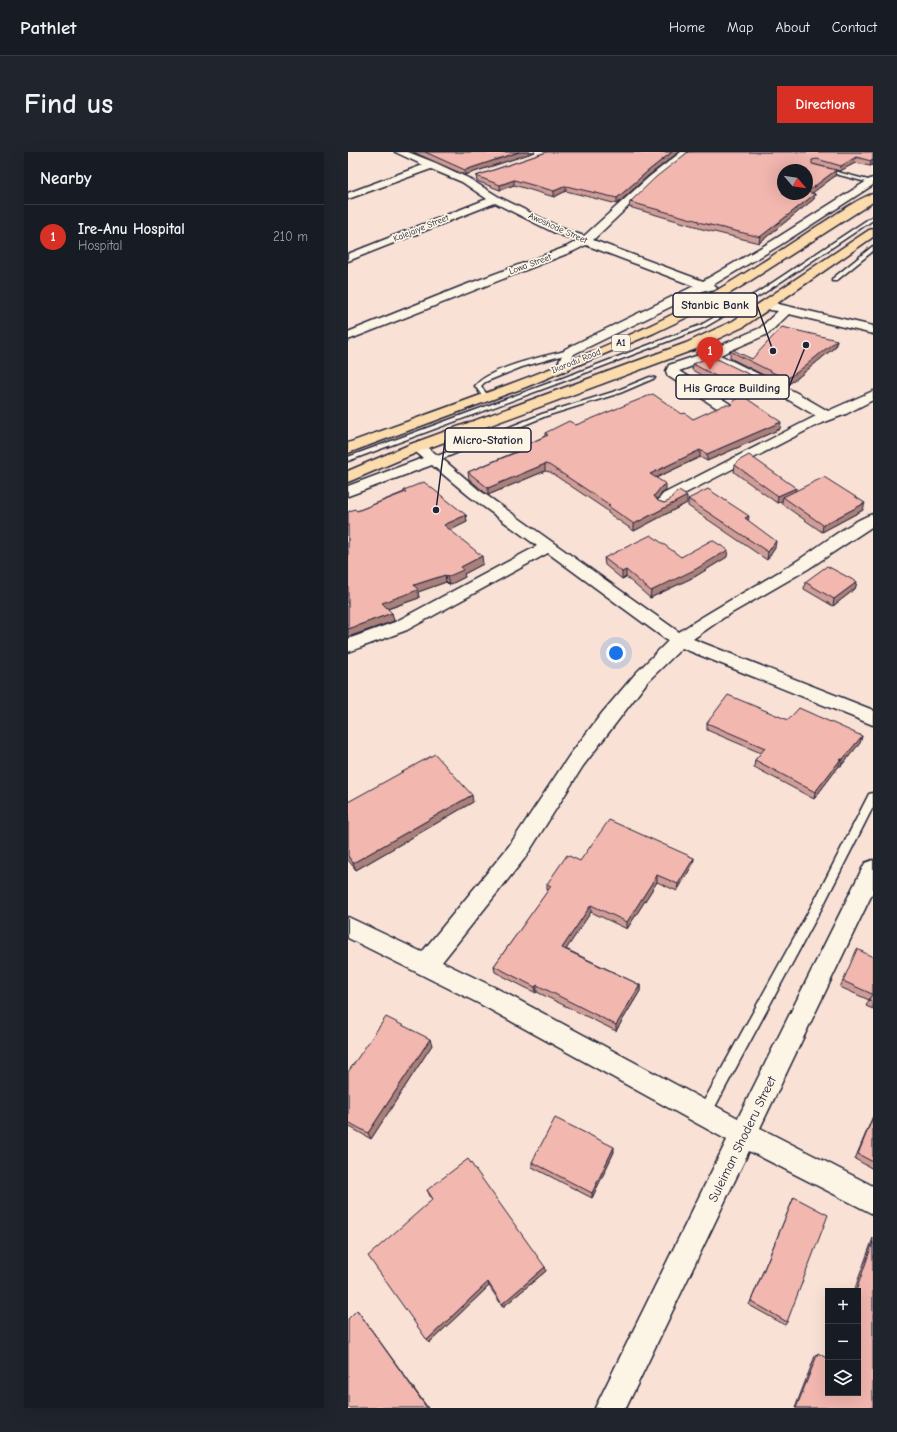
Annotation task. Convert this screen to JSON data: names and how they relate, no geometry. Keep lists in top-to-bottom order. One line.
{"streets":{"highway":["A1","Ikorodu Road"],"street":["Kalejaiye Street","Awoshode Street","Lowa Street","Suleiman Shoderu Street"]},"crossings":[["Kalejaiye Street","Awoshode Street"],["Awoshode Street","Lowa Street"],["Awoshode Street","Ikorodu Road"]],"places":["His Grace Building","Stanbic Bank","Micro-Station"],"north":"bottom right","page":{"header":"Pathlet","nav":["Home","Map","About","Contact"],"buttons":"Directions","title":"Find us","heading":"Nearby","list":[{"mark":"1","name":"Ire-Anu Hospital","note":"Hospital","value":"210 m"}],"pins":"1","map_buttons":["+","−"]}}
